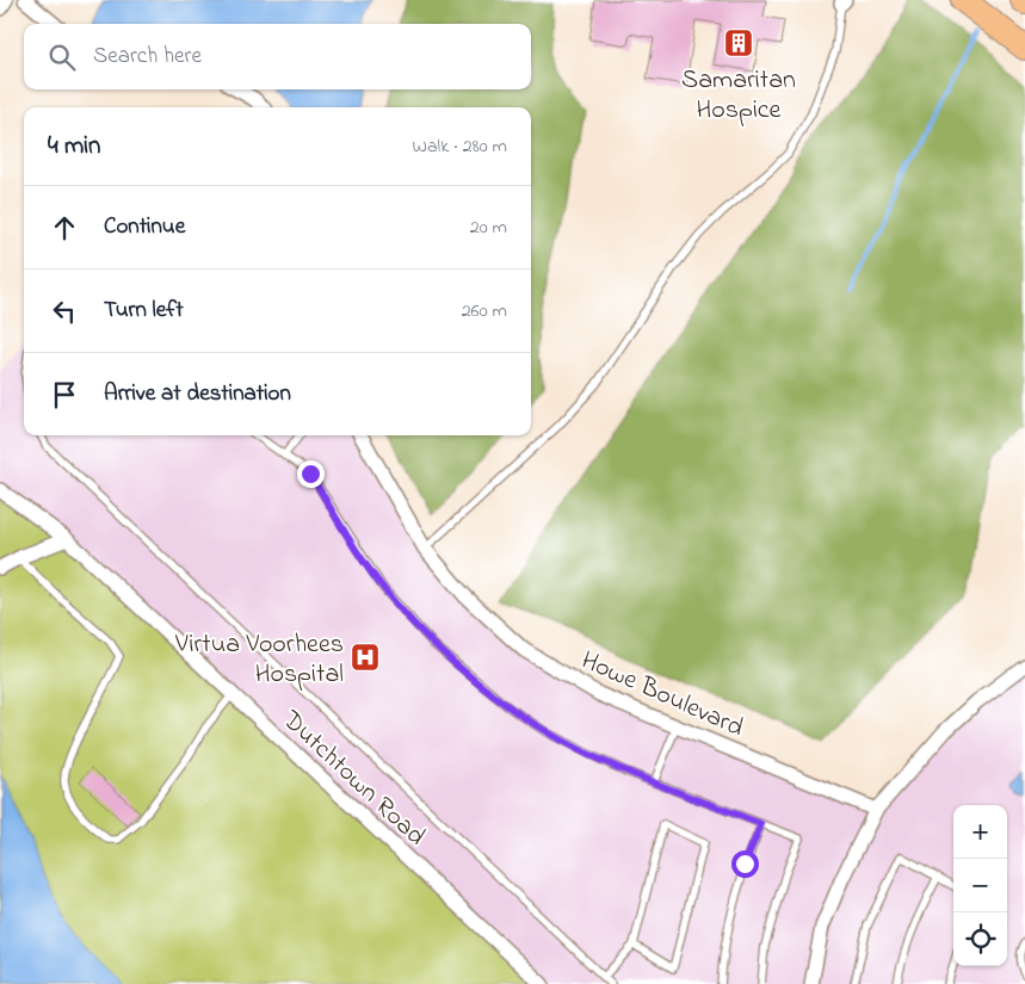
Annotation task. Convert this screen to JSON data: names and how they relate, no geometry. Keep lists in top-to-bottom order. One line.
{"streets":{"street":["Howe Boulevard","Dutchtown Road"]},"places":{"building":["Samaritan Hospice"],"hospital":["Virtua Voorhees Hospital"]},"page":{"search":"Search here","heading":["4 min","Walk · 280 m"],"list":[["Continue","20 m"],["Turn left","260 m"],"Arrive at destination"],"map_buttons":["+","−"]}}
